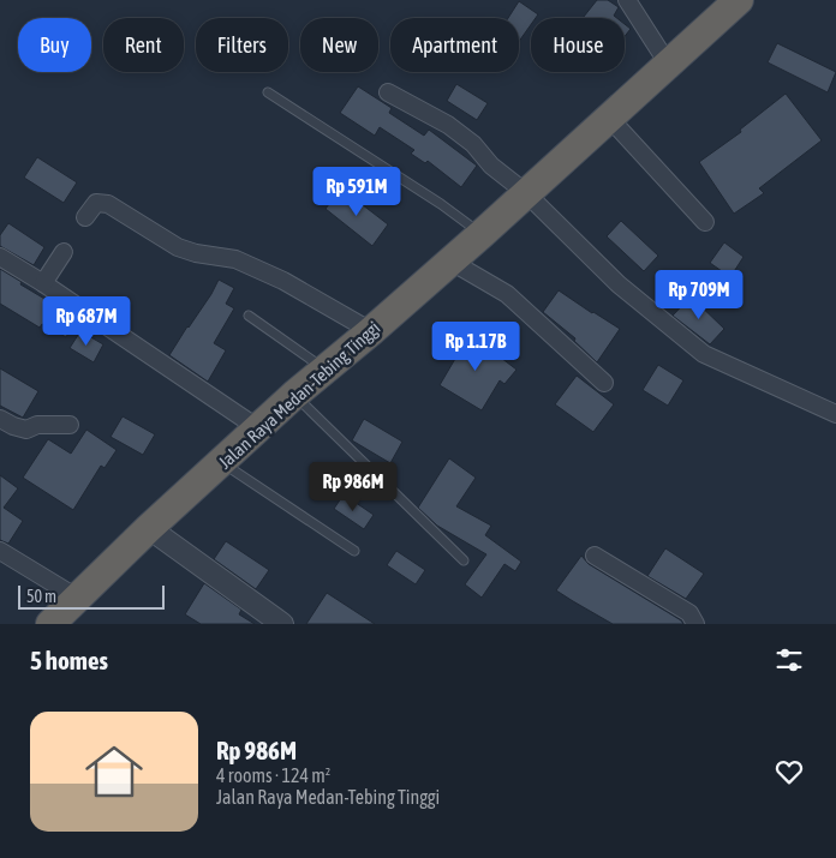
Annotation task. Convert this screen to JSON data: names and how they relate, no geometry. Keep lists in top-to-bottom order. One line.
{"streets":{"highway":["Jalan Raya Medan-Tebing Tinggi"]},"scale_bar":"50 m","page":{"chip":["Buy","Rent","Filters","New","Apartment","House"],"price":["Rp 591M","Rp 709M","Rp 687M","Rp 1.17B","Rp 986M"],"scale":"50 m","heading":"5 homes","list":[{"name":"Rp 986M","note":"4 rooms · 124 m² · Jalan Raya Medan-Tebing Tinggi"}]}}
